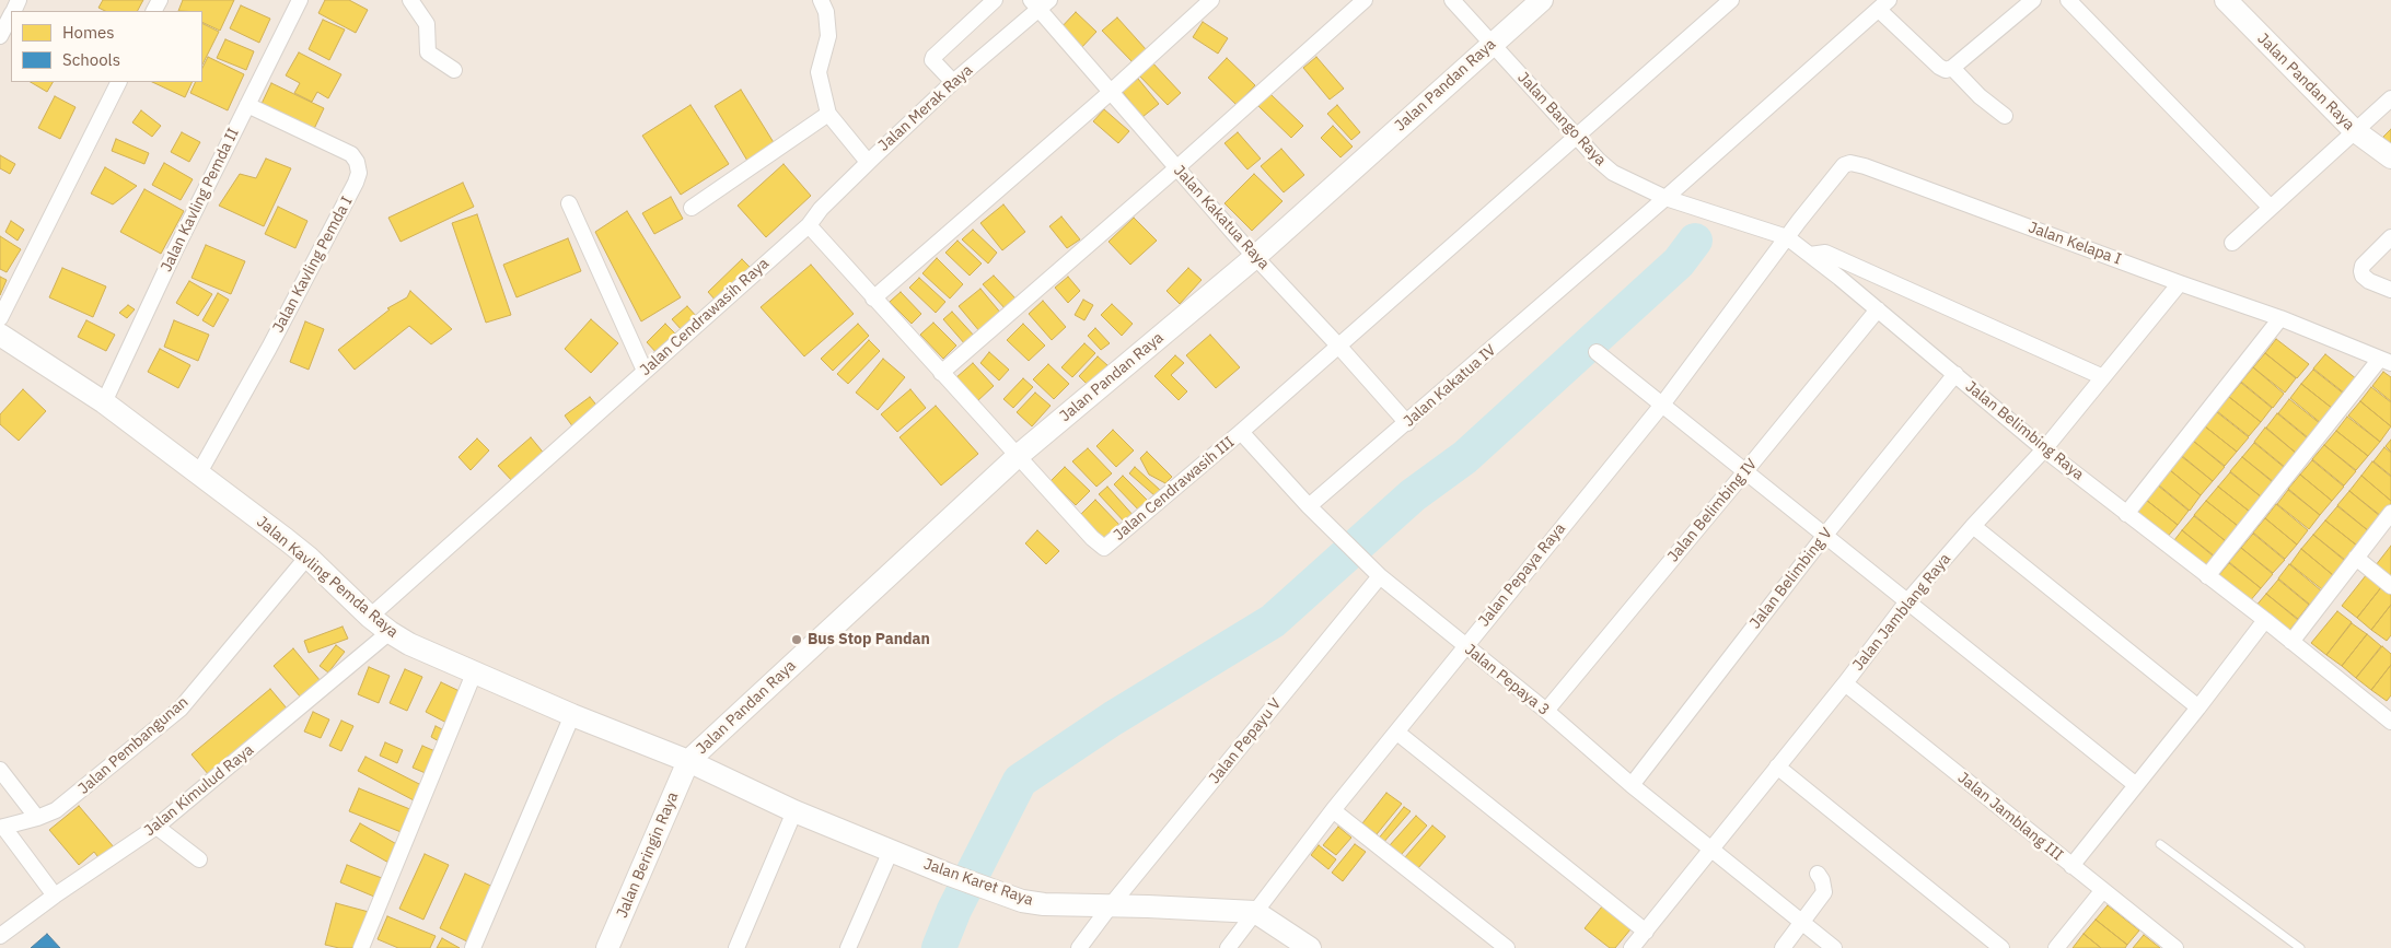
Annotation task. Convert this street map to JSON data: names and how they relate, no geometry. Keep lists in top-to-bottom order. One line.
{"streets":{"street":["Jalan Pandan Raya","Jalan Merak Raya","Jalan Bango Raya","Jalan Kavling Pemda II","Jalan Kakatua Raya","Jalan Kelapa I","Jalan Kavling Pemda I","Jalan Cendrawasih Raya","Jalan Kakatua IV","Jalan Belimbing Raya","Jalan Cendrawasih III","Jalan Belimbing IV","Jalan Pepaya Raya","Jalan Kavling Pemda Raya","Jalan Belimbing V","Jalan Jamblang Raya","Jalan Pepaya 3","Jalan Pepayu V","Jalan Pembangunan","Jalan Kimulud Raya","Jalan Jamblang III","Jalan Beringin Raya","Jalan Karet Raya"]},"crossings":[["Jalan Pandan Raya","Jalan Bango Raya"],["Jalan Pandan Raya","Jalan Kakatua Raya"],["Jalan Pandan Raya","Jalan Cendrawasih III"],["Jalan Pandan Raya","Jalan Kavling Pemda Raya"],["Jalan Pandan Raya","Jalan Beringin Raya"],["Jalan Pandan Raya","Jalan Karet Raya"],["Jalan Merak Raya","Jalan Kakatua Raya"],["Jalan Merak Raya","Jalan Cendrawasih Raya"],["Jalan Bango Raya","Jalan Kelapa I"],["Jalan Bango Raya","Jalan Kakatua IV"],["Jalan Bango Raya","Jalan Belimbing Raya"],["Jalan Bango Raya","Jalan Cendrawasih III"],["Jalan Bango Raya","Jalan Pepaya Raya"],["Jalan Kavling Pemda II","Jalan Kavling Pemda I"],["Jalan Kavling Pemda II","Jalan Kavling Pemda Raya"],["Jalan Kakatua Raya","Jalan Kakatua IV"],["Jalan Kakatua Raya","Jalan Cendrawasih III"],["Jalan Kelapa I","Jalan Belimbing Raya"],["Jalan Kelapa I","Jalan Pepaya Raya"],["Jalan Kelapa I","Jalan Jamblang Raya"],["Jalan Kavling Pemda I","Jalan Kavling Pemda Raya"],["Jalan Cendrawasih Raya","Jalan Kavling Pemda Raya"],["Jalan Kakatua IV","Jalan Pepaya 3"],["Jalan Belimbing Raya","Jalan Belimbing IV"],["Jalan Belimbing Raya","Jalan Pepaya Raya"],["Jalan Belimbing Raya","Jalan Belimbing V"],["Jalan Belimbing Raya","Jalan Jamblang Raya"],["Jalan Belimbing IV","Jalan Pepaya 3"],["Jalan Pepaya Raya","Jalan Pepaya 3"],["Jalan Pepaya Raya","Jalan Karet Raya"],["Jalan Kavling Pemda Raya","Jalan Pembangunan"],["Jalan Kavling Pemda Raya","Jalan Kimulud Raya"],["Jalan Kavling Pemda Raya","Jalan Beringin Raya"],["Jalan Kavling Pemda Raya","Jalan Karet Raya"],["Jalan Belimbing V","Jalan Pepaya 3"],["Jalan Jamblang Raya","Jalan Pepaya 3"],["Jalan Jamblang Raya","Jalan Jamblang III"],["Jalan Pepaya 3","Jalan Pepayu V"],["Jalan Pepayu V","Jalan Karet Raya"],["Jalan Beringin Raya","Jalan Karet Raya"]],"places":["Bus Stop Pandan"],"legend":["Homes","Schools"]}
